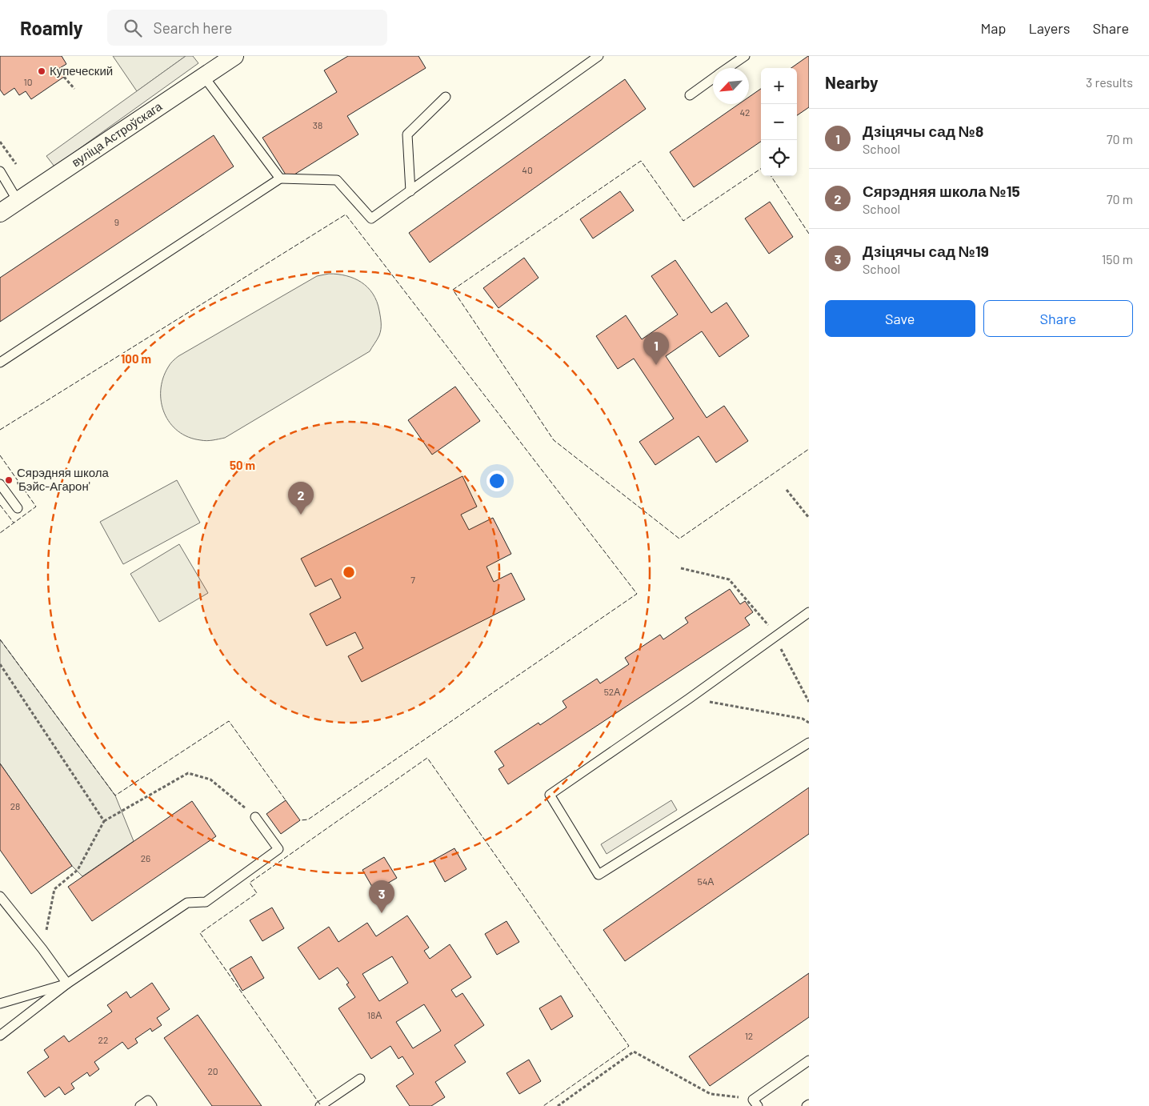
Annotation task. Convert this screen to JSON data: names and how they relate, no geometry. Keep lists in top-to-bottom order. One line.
{"streets":{"street":["вуліца Астроўскага"]},"places":["Купеческий","Сярэдняя школа 'Бэйс-Агарон'"],"house_numbers":["10","42","38","40","9","7","52А","28","26","54А","18А","12","22","20"],"north":"bottom left","page":{"header":"Roamly","search":"Search here","nav":["Map","Layers","Share"],"heading":["Nearby","3 results"],"map_buttons":["+","−"],"list":[{"mark":"1","name":"Дзіцячы сад №8","note":"School","value":"70 m"},{"mark":"2","name":"Сярэдняя школа №15","note":"School","value":"70 m"},{"mark":"3","name":"Дзіцячы сад №19","note":"School","value":"150 m"}],"buttons":["Save","Share"],"pins":["1","2","3"]},"rings":["100 m","50 m"]}
